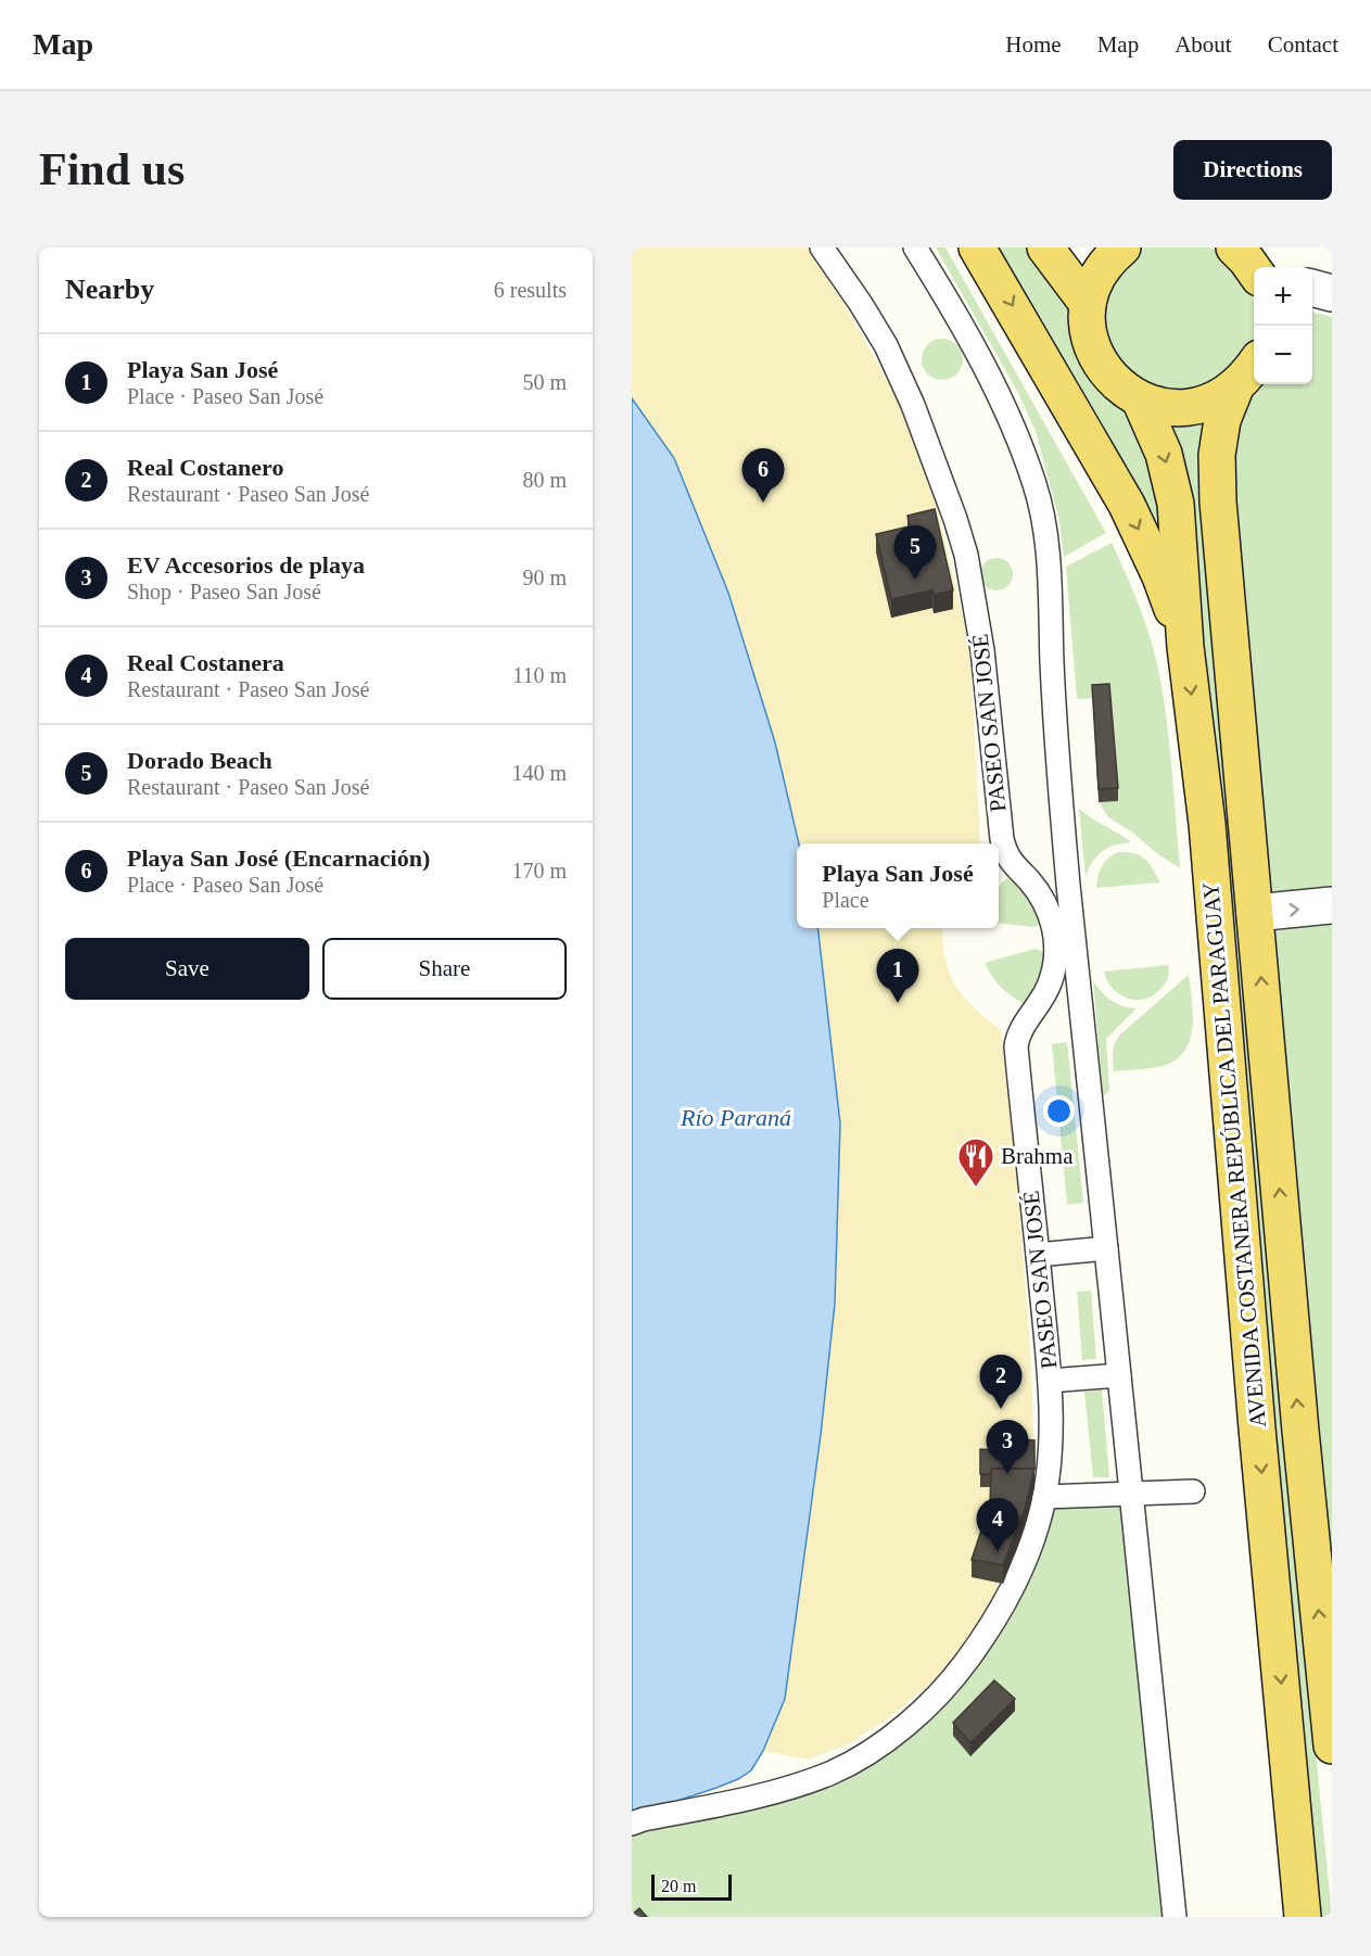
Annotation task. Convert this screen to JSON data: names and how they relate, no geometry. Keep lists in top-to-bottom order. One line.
{"streets":{"main road":["AVENIDA COSTANERA REPÚBLICA DEL PARAGUAY"],"street":["PASEO SAN JOSÉ"]},"water":["Río Paraná"],"places":{"restaurant":["Brahma"]},"scale_bar":"20 m","page":{"header":"Map","nav":["Home","Map","About","Contact"],"buttons":["Directions",["Save","Share"]],"title":"Find us","heading":["Nearby","6 results"],"map_buttons":["+","−"],"list":[{"mark":"1","name":"Playa San José","note":"Place · Paseo San José","value":"50 m"},{"mark":"2","name":"Real Costanero","note":"Restaurant · Paseo San José","value":"80 m"},{"mark":"3","name":"EV Accesorios de playa","note":"Shop · Paseo San José","value":"90 m"},{"mark":"4","name":"Real Costanera","note":"Restaurant · Paseo San José","value":"110 m"},{"mark":"5","name":"Dorado Beach","note":"Restaurant · Paseo San José","value":"140 m"},{"mark":"6","name":"Playa San José (Encarnación)","note":"Place · Paseo San José","value":"170 m"}],"pins":["6","5","1","2","3","4"],"popup":["Playa San José","Place"],"scale":"20 m"}}
